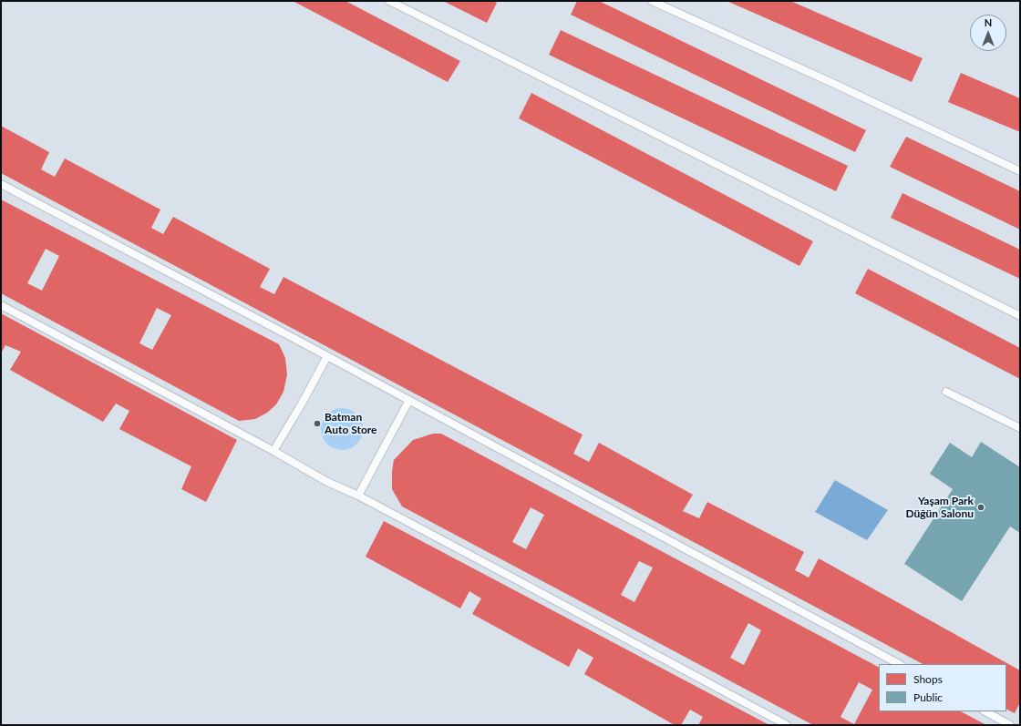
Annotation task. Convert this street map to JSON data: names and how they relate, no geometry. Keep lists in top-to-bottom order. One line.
{"places":["Batman Auto Store","Yaşam Park Düğün Salonu"],"legend":["Shops","Public"],"north":"top"}
